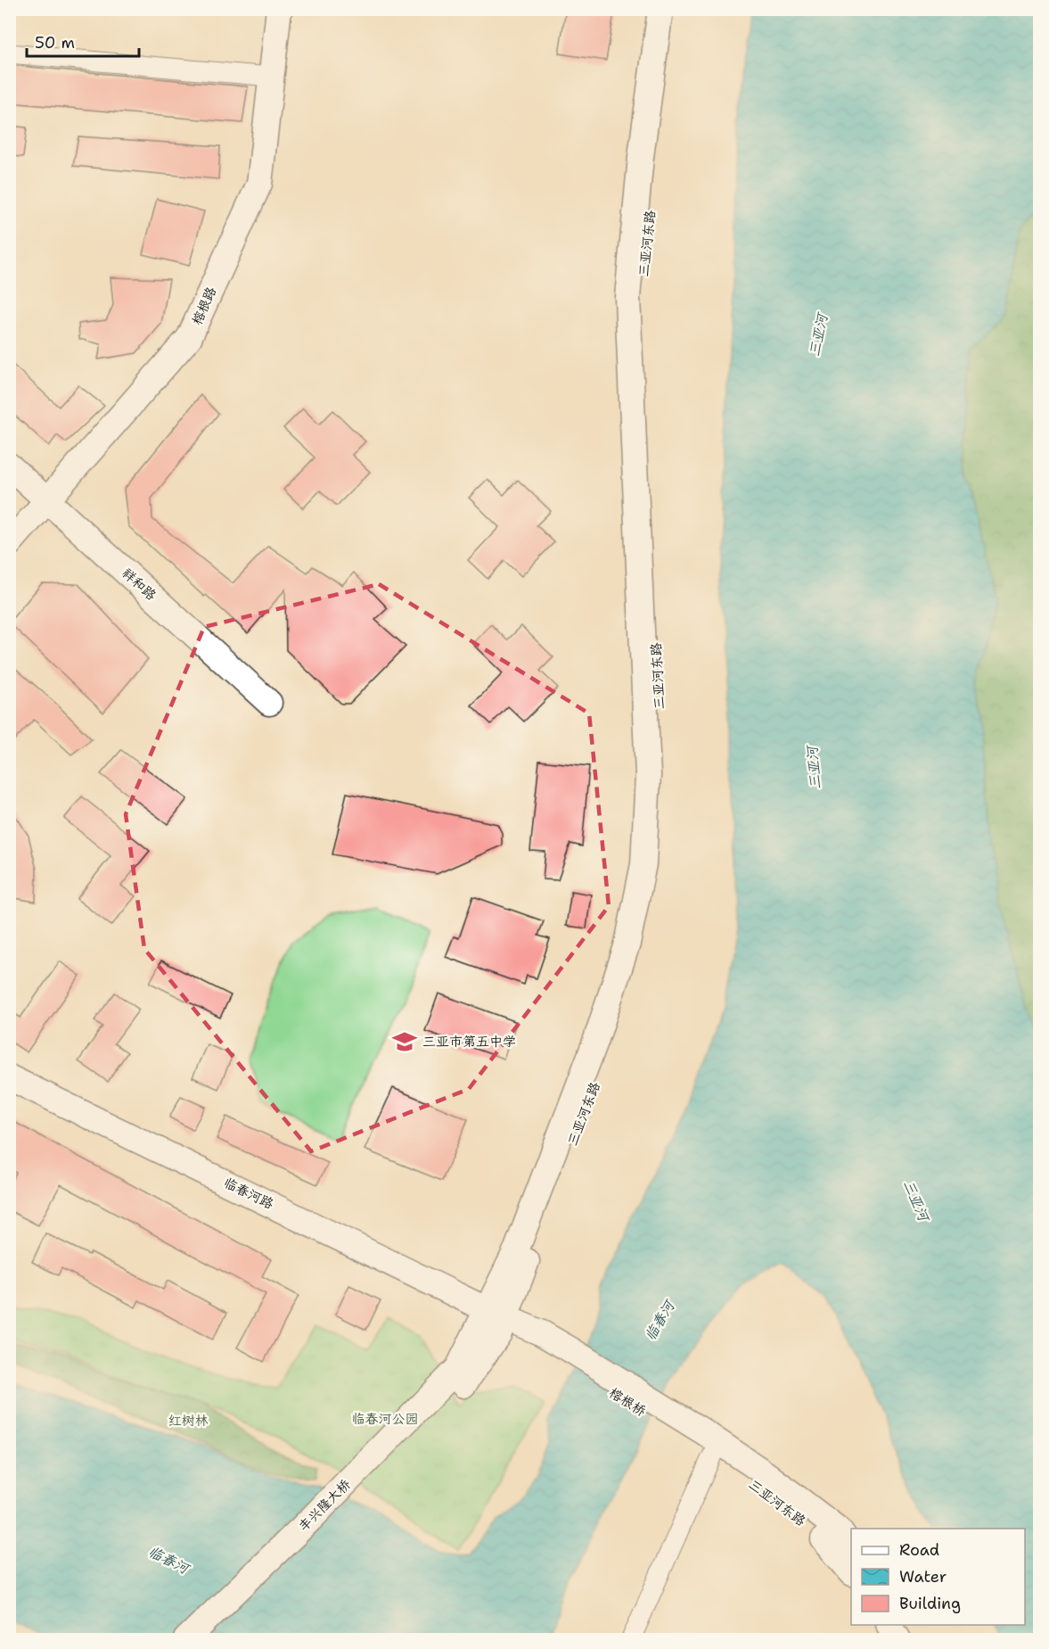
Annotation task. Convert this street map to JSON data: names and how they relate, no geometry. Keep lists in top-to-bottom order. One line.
{"streets":{"main road":["三亚河东路","榕根路","祥和路","临春河路","榕根桥","丰兴隆大桥"]},"crossings":[["三亚河东路","临春河路"],["三亚河东路","榕根桥"],["榕根路","祥和路"],["临春河路","榕根桥"]],"water":["三亚河","临春河"],"parks":["临春河公园","红树林"],"places":{"school or university":["三亚市第五中学"]},"legend":["Road","Water","Building"],"scale_bar":"50 m"}
